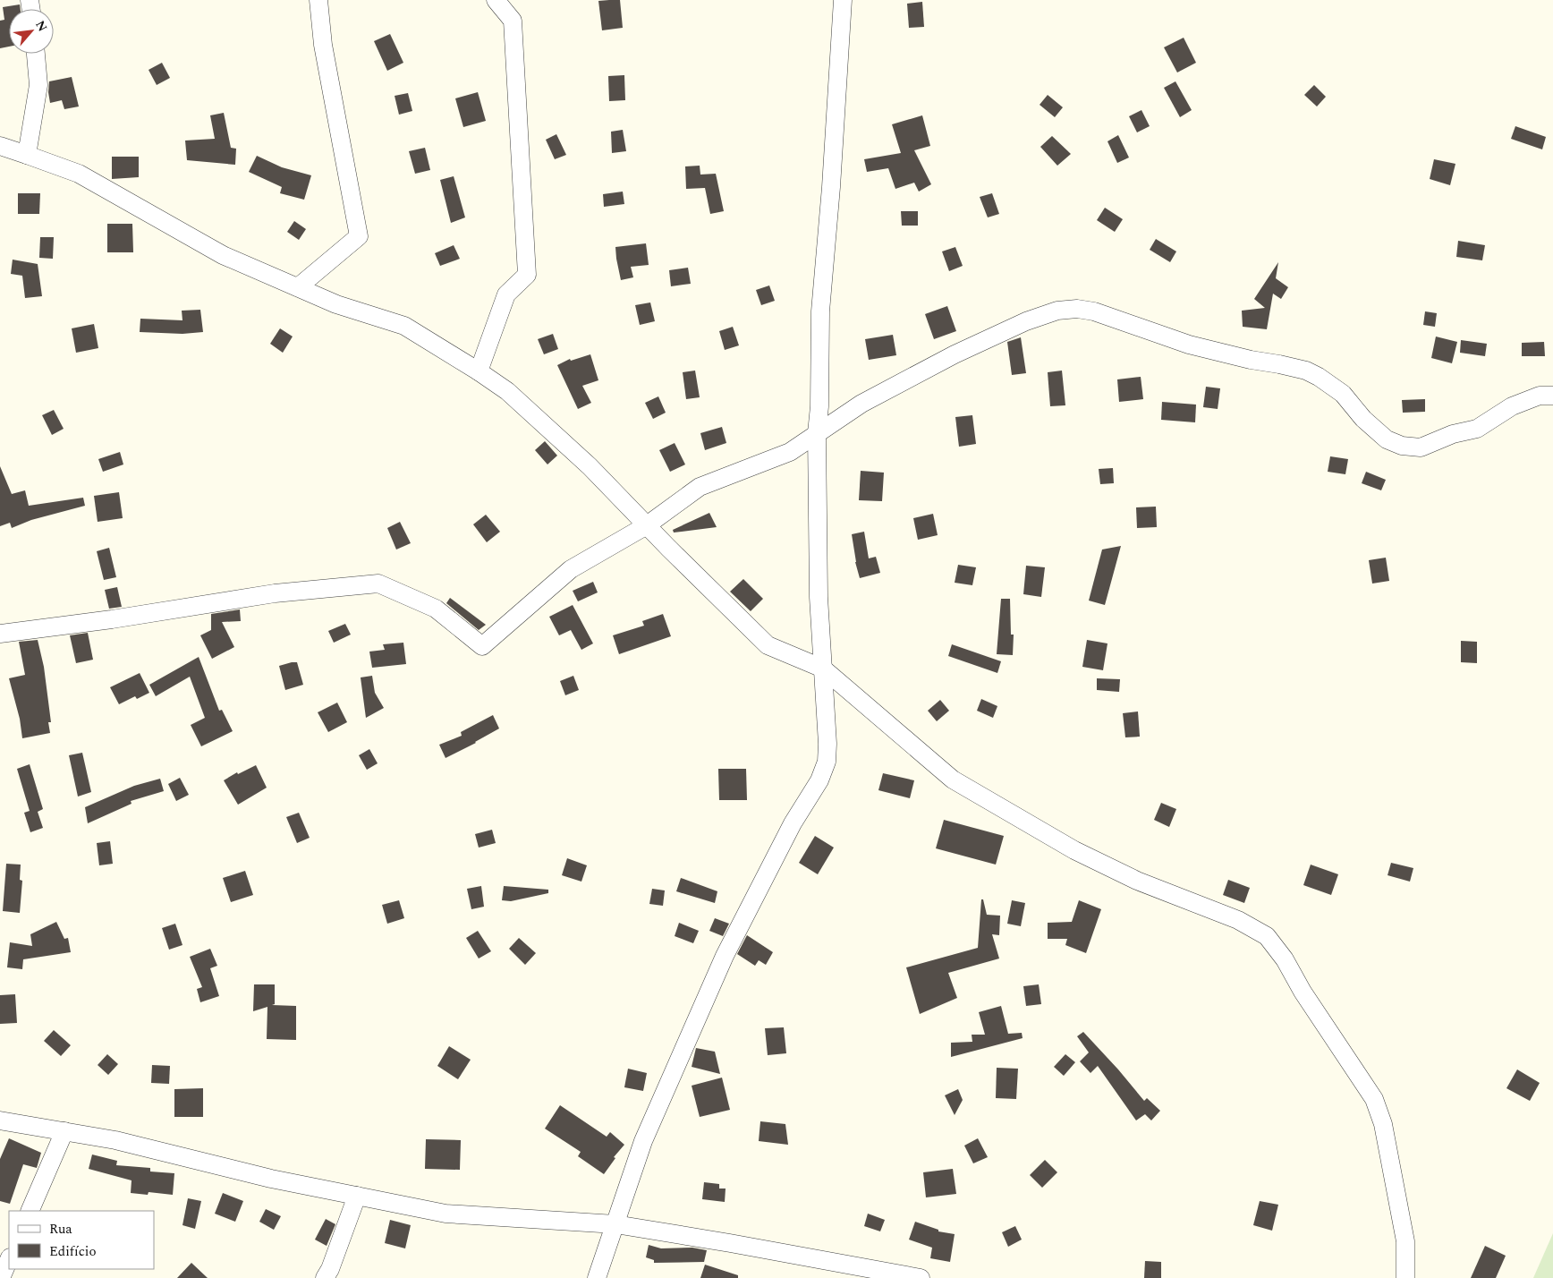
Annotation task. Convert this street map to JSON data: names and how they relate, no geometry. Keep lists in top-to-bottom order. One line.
{"legend":["Rua","Edifício"],"north":"top right"}
